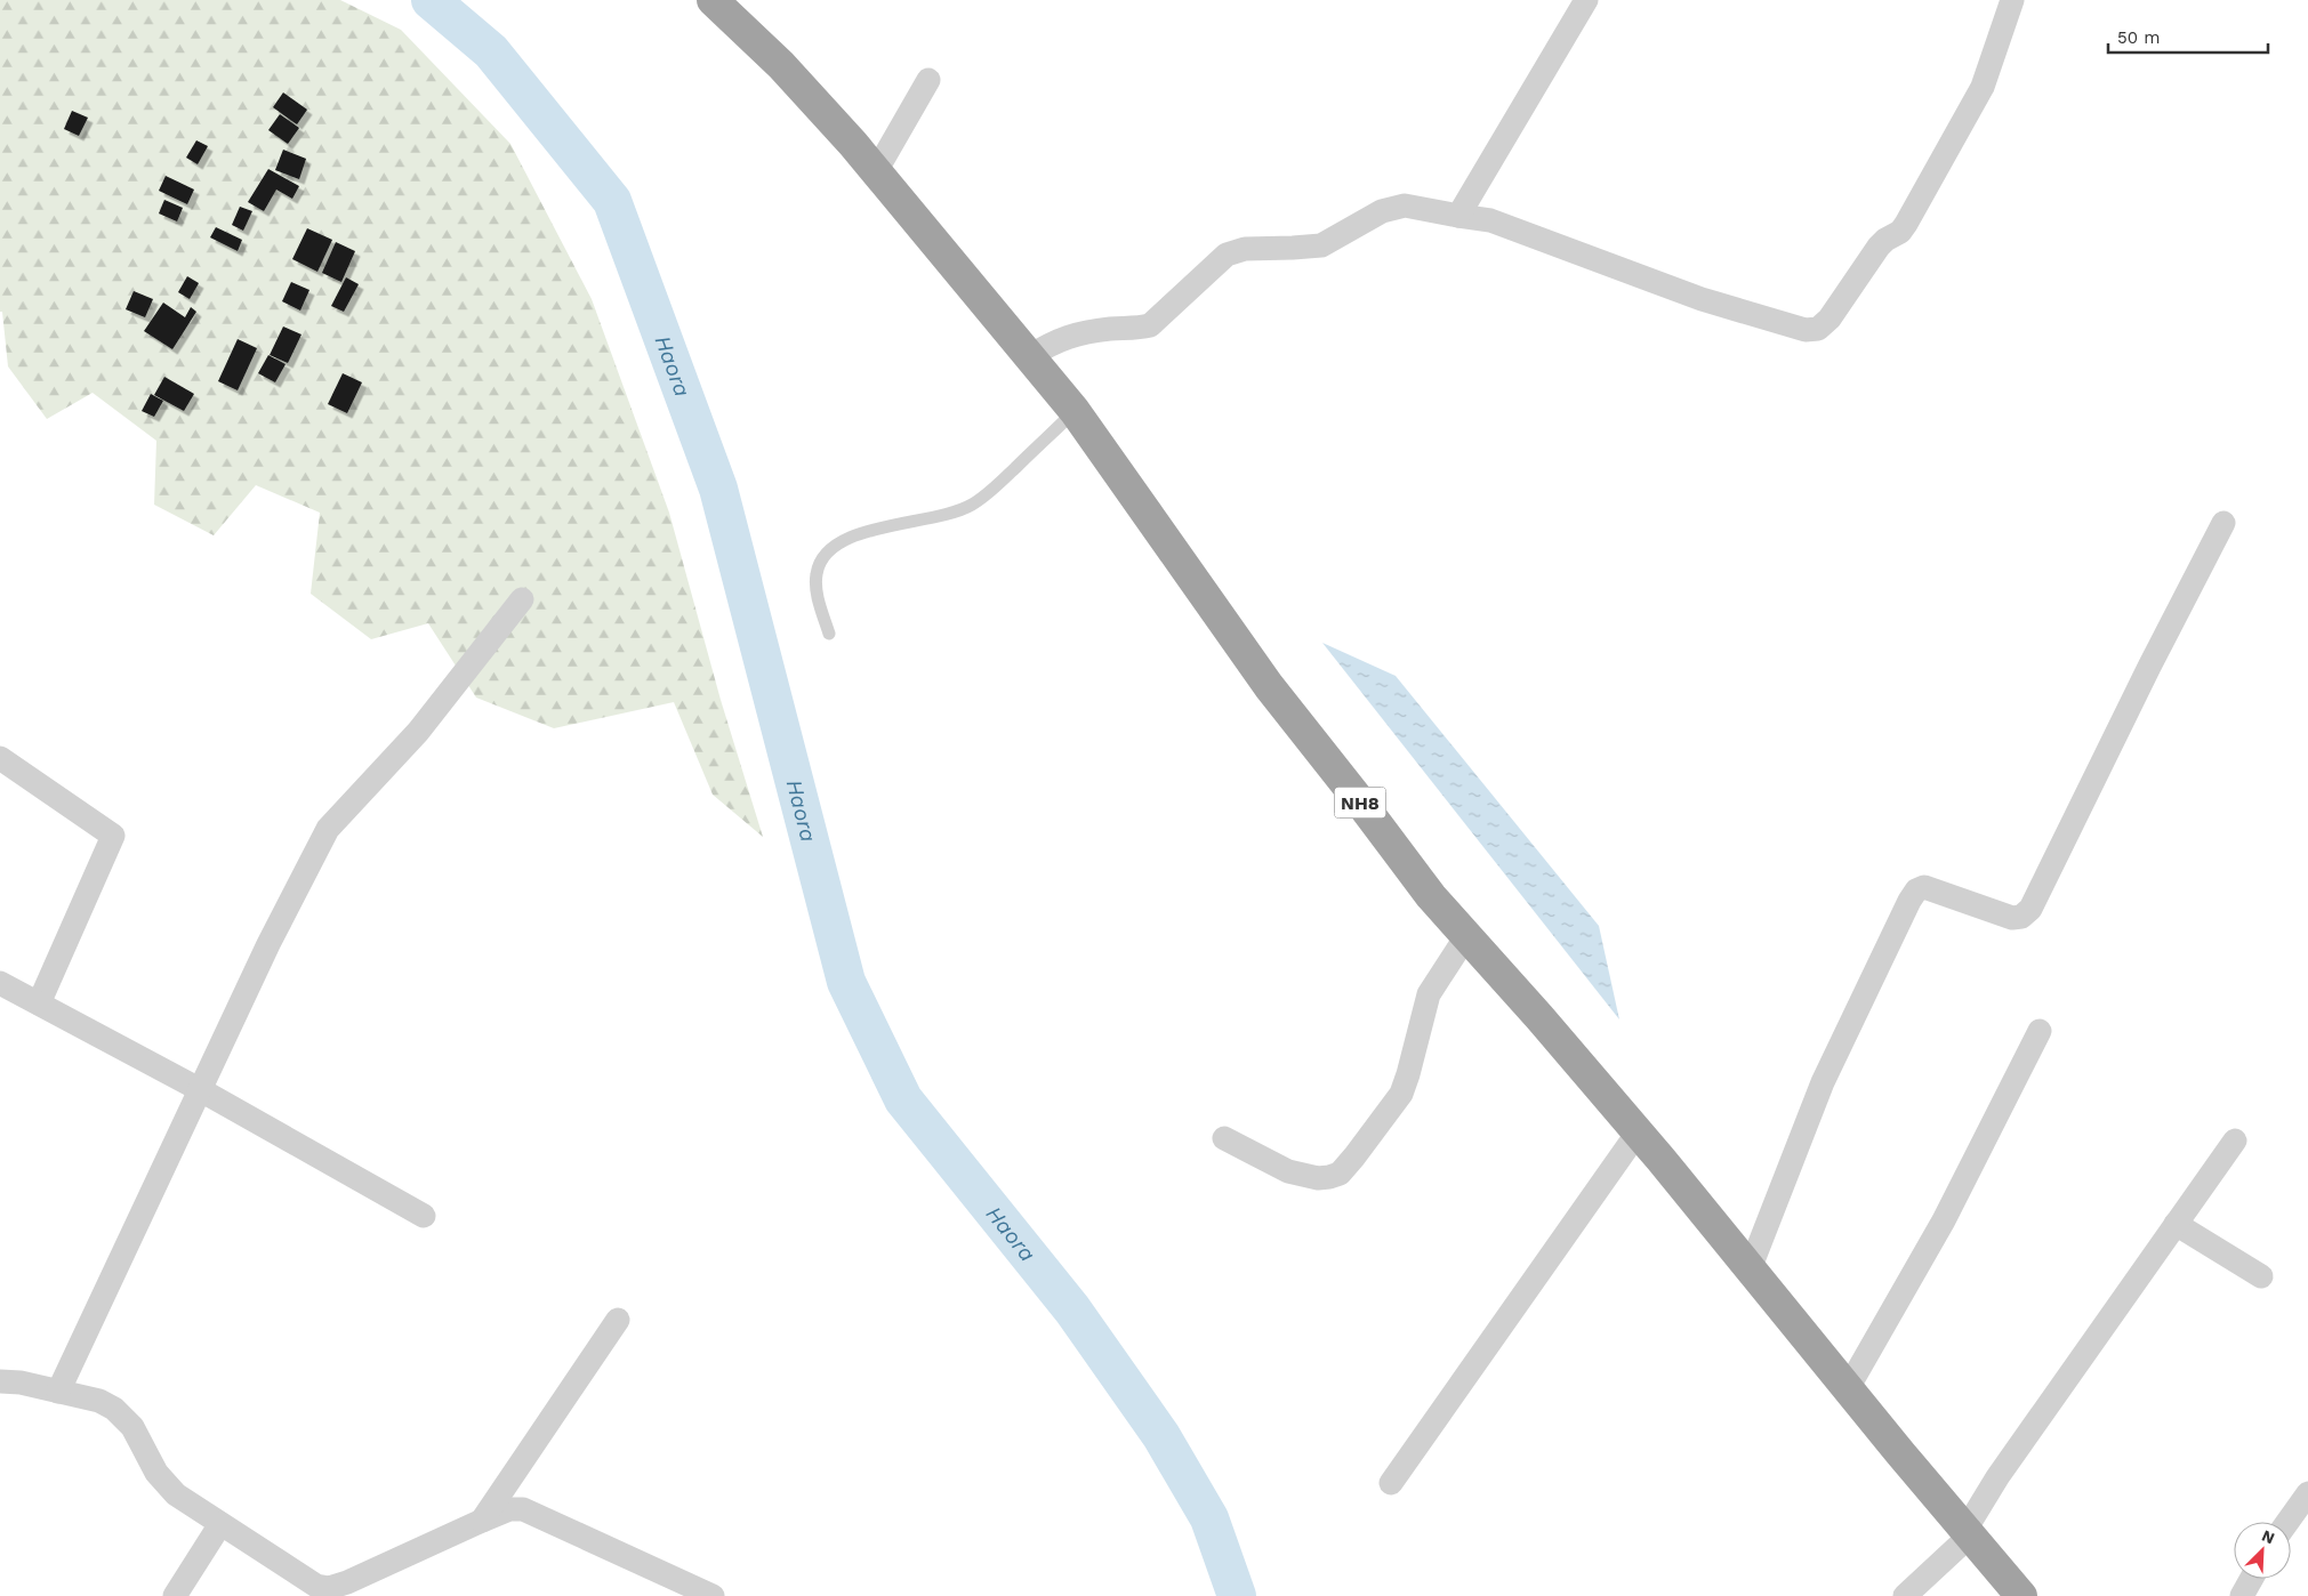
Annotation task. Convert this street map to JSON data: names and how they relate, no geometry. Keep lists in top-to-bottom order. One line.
{"streets":{"highway":["NH8"]},"water":["Haora"],"scale_bar":"50 m","north":"top right"}
